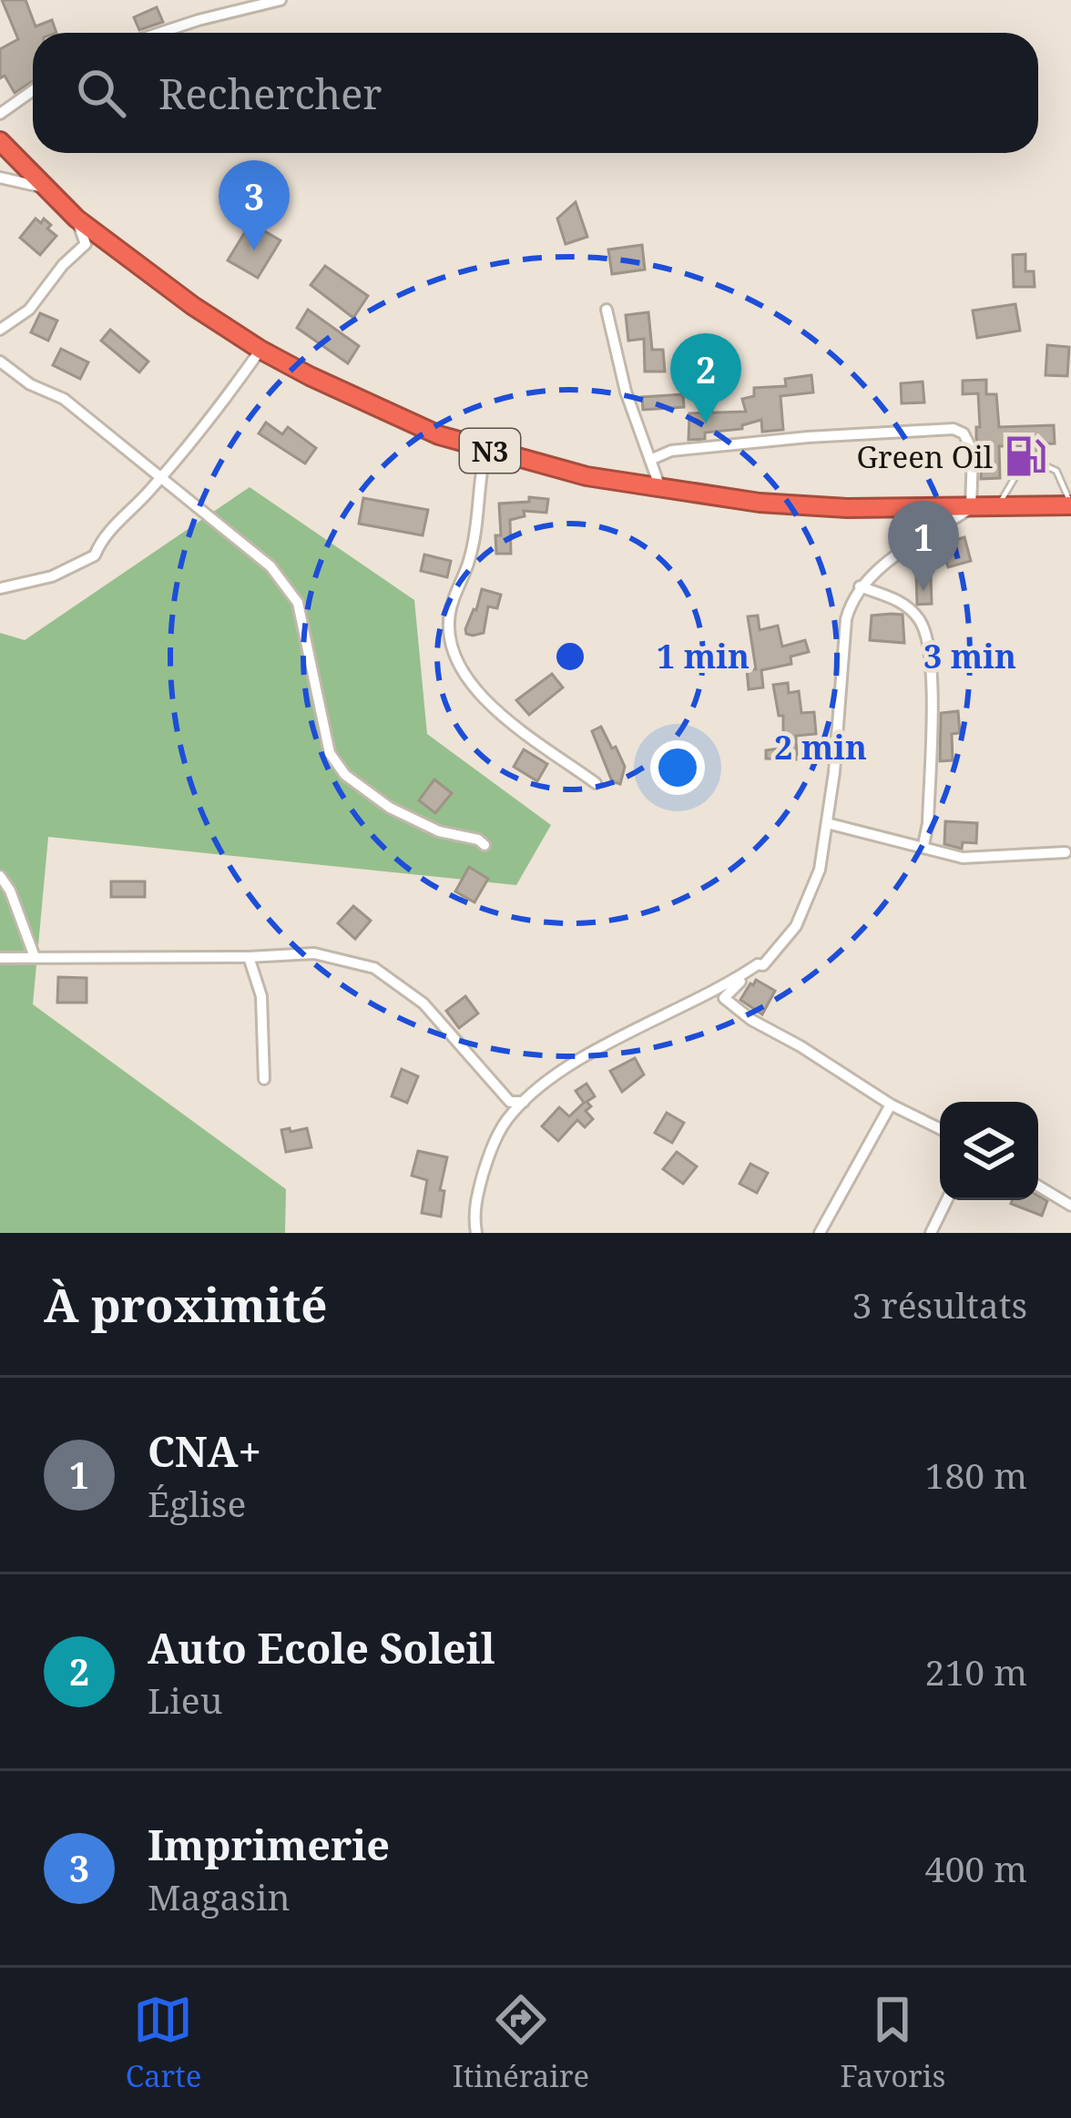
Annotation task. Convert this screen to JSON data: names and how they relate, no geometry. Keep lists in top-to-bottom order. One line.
{"streets":{"highway":["N3"]},"places":{"fuel station":["Green Oil"]},"page":{"search":"Rechercher","pins":["3","2","1"],"heading":["À proximité","3 résultats"],"list":[{"mark":"1","name":"CNA+","note":"Église","value":"180 m"},{"mark":"2","name":"Auto Ecole Soleil","note":"Lieu","value":"210 m"},{"mark":"3","name":"Imprimerie","note":"Magasin","value":"400 m"}],"nav":["Carte","Itinéraire","Favoris"]},"rings":["1 min","3 min","2 min"]}
